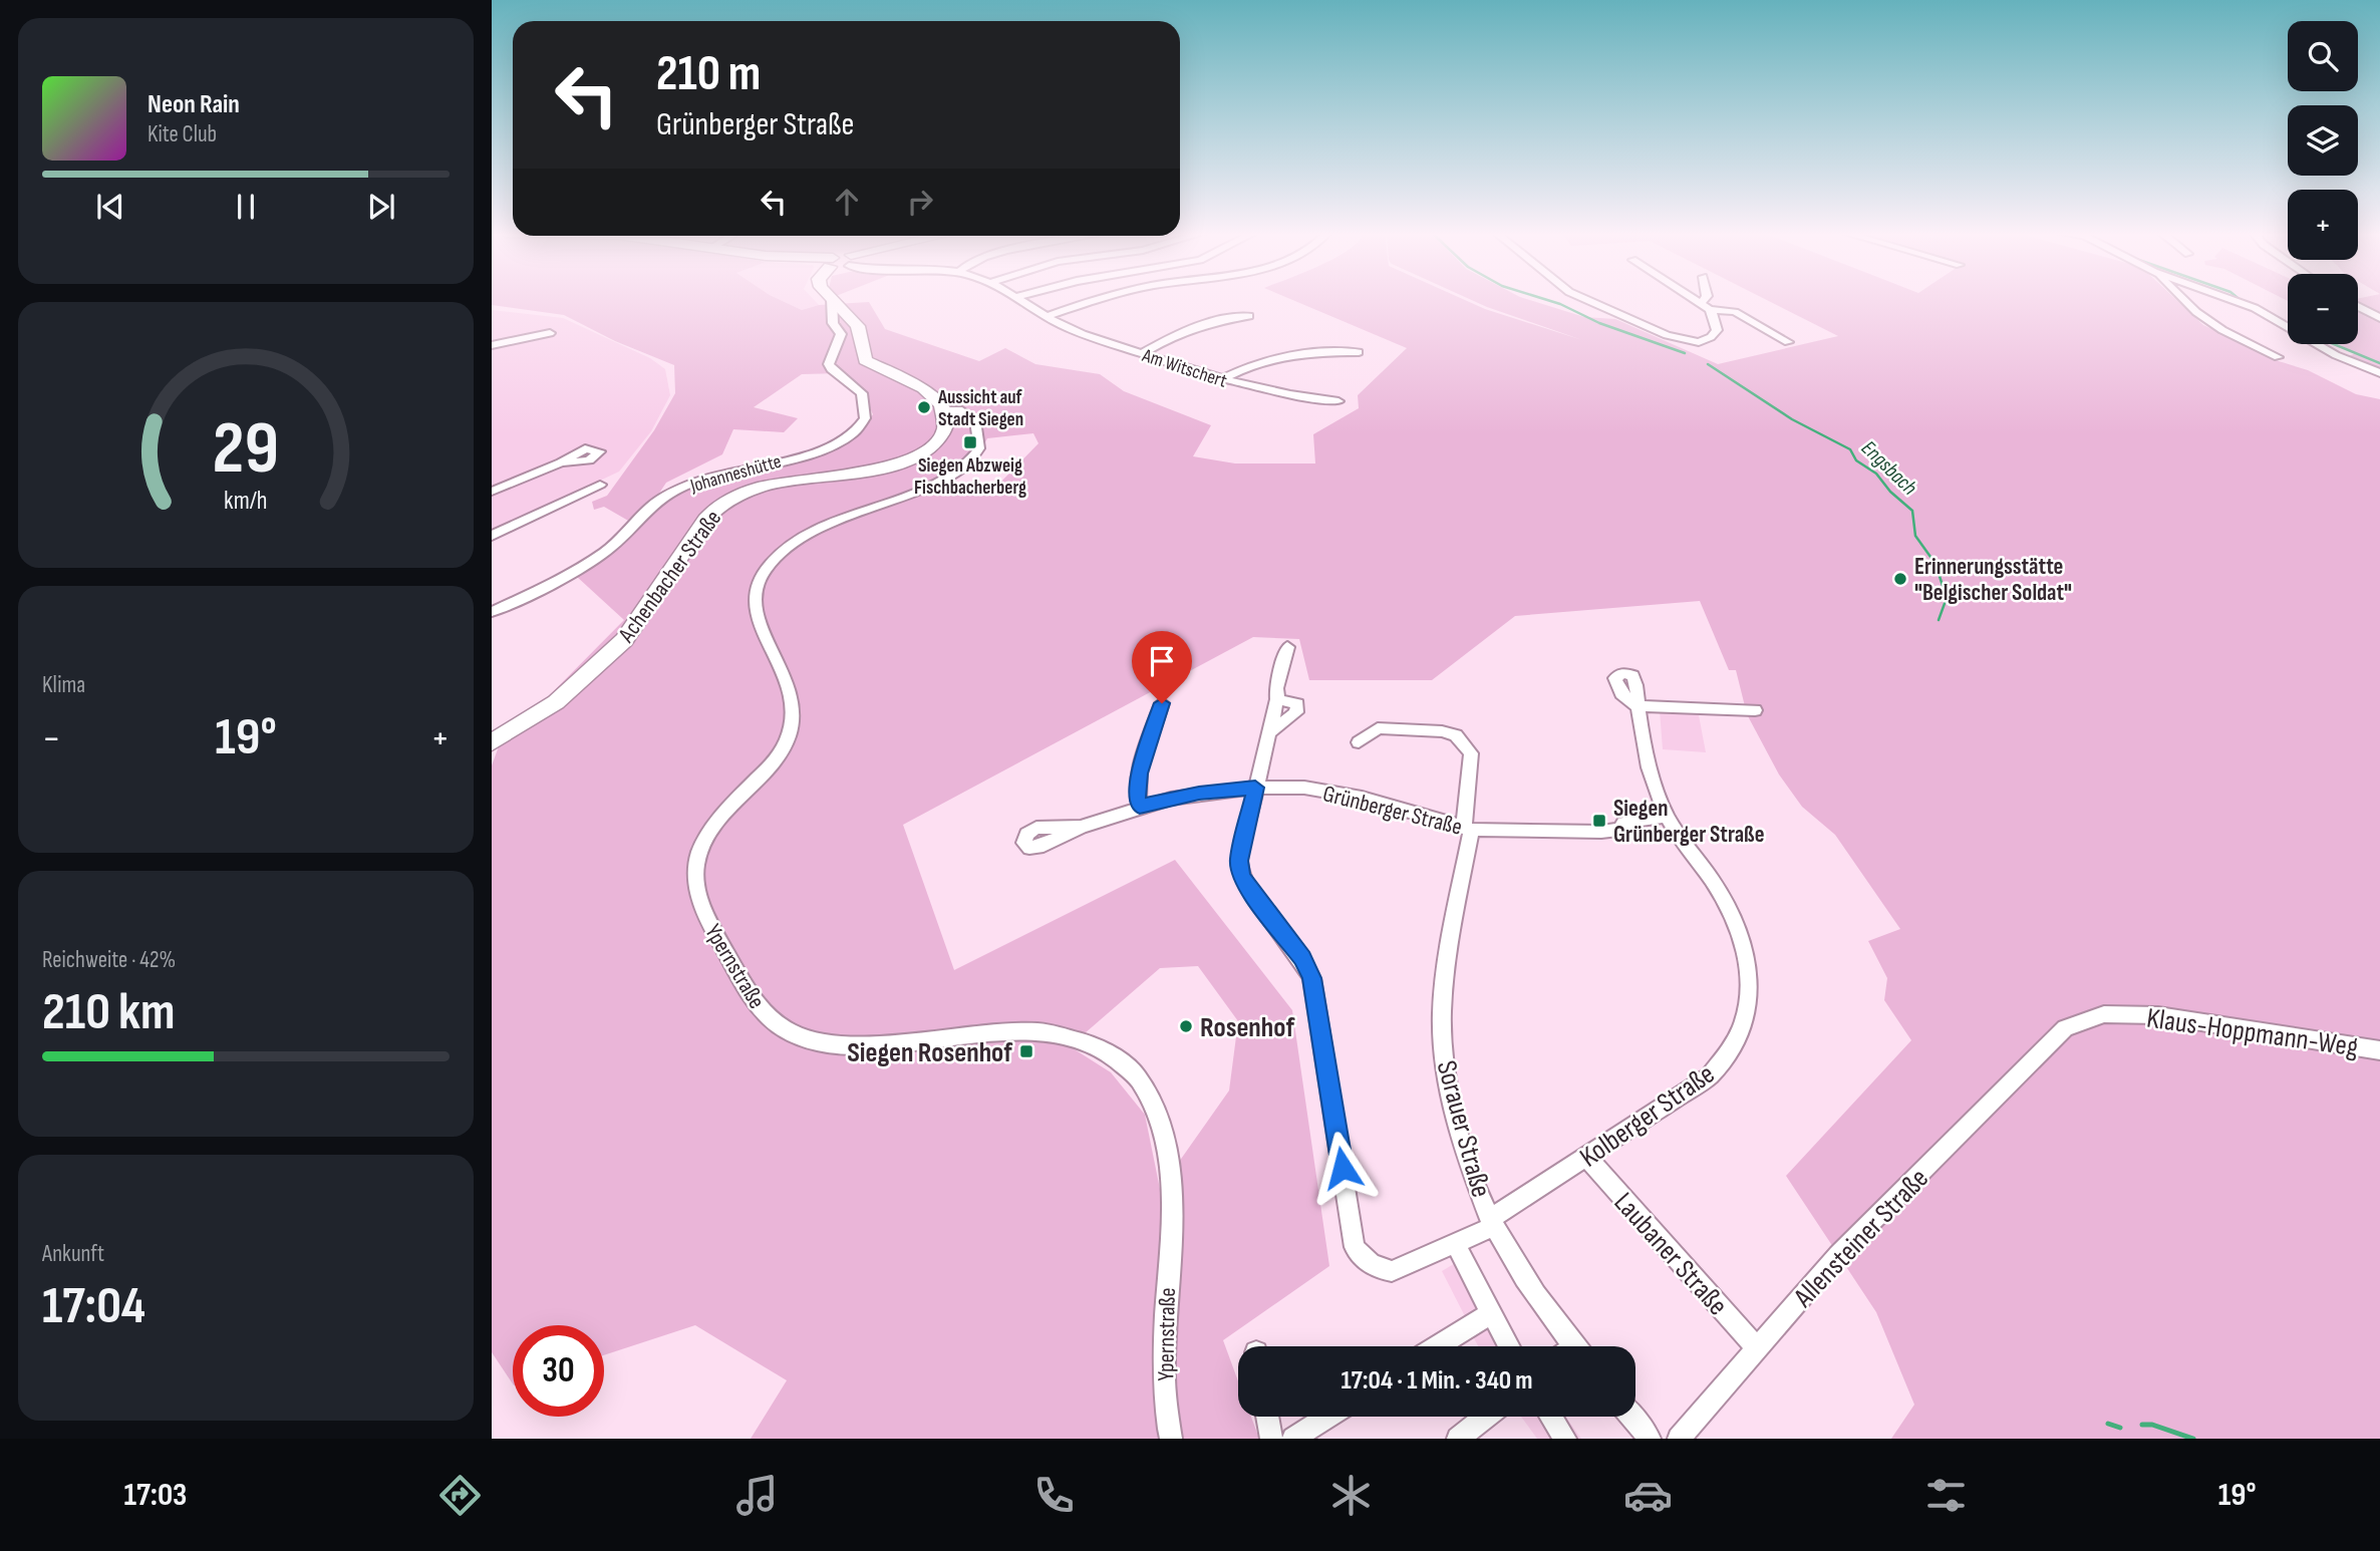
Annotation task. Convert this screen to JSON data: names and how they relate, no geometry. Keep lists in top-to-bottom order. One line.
{"streets":{"main road":["Achenbacher Straße"],"street":["Am Witschert","Johanneshütte","Grünberger Straße","Ypernstraße","Klaus-Hoppmann-Weg","Kolberger Straße","Sorauer Straße","Allensteiner Straße","Laubaner Straße"]},"crossings":[["Achenbacher Straße","Ypernstraße"],["Grünberger Straße","Kolberger Straße"],["Grünberger Straße","Sorauer Straße"],["Klaus-Hoppmann-Weg","Allensteiner Straße"],["Kolberger Straße","Sorauer Straße"],["Kolberger Straße","Laubaner Straße"],["Allensteiner Straße","Laubaner Straße"]],"water":["Engsbach"],"places":{"other":["Aussicht auf Stadt Siegen","Erinnerungsstätte \"Belgischer Soldat\"","Rosenhof"],"transit":["Siegen Abzweig Fischbacherberg","Siegen Grünberger Straße","Siegen Rosenhof"]},"page":{"map_buttons":["+","−"],"turn":["210 m","Grünberger Straße"],"song":["Neon Rain","Kite Club"],"tile":["Klima",["Reichweite · 42%","210 km"],["Ankunft","17:04"]],"heat":["−","19°","+"],"limit":"30","trip":"17:04 · 1 Min. · 340 m","tabs":["17:03","19°"],"gauge":["29","km/h"]}}
